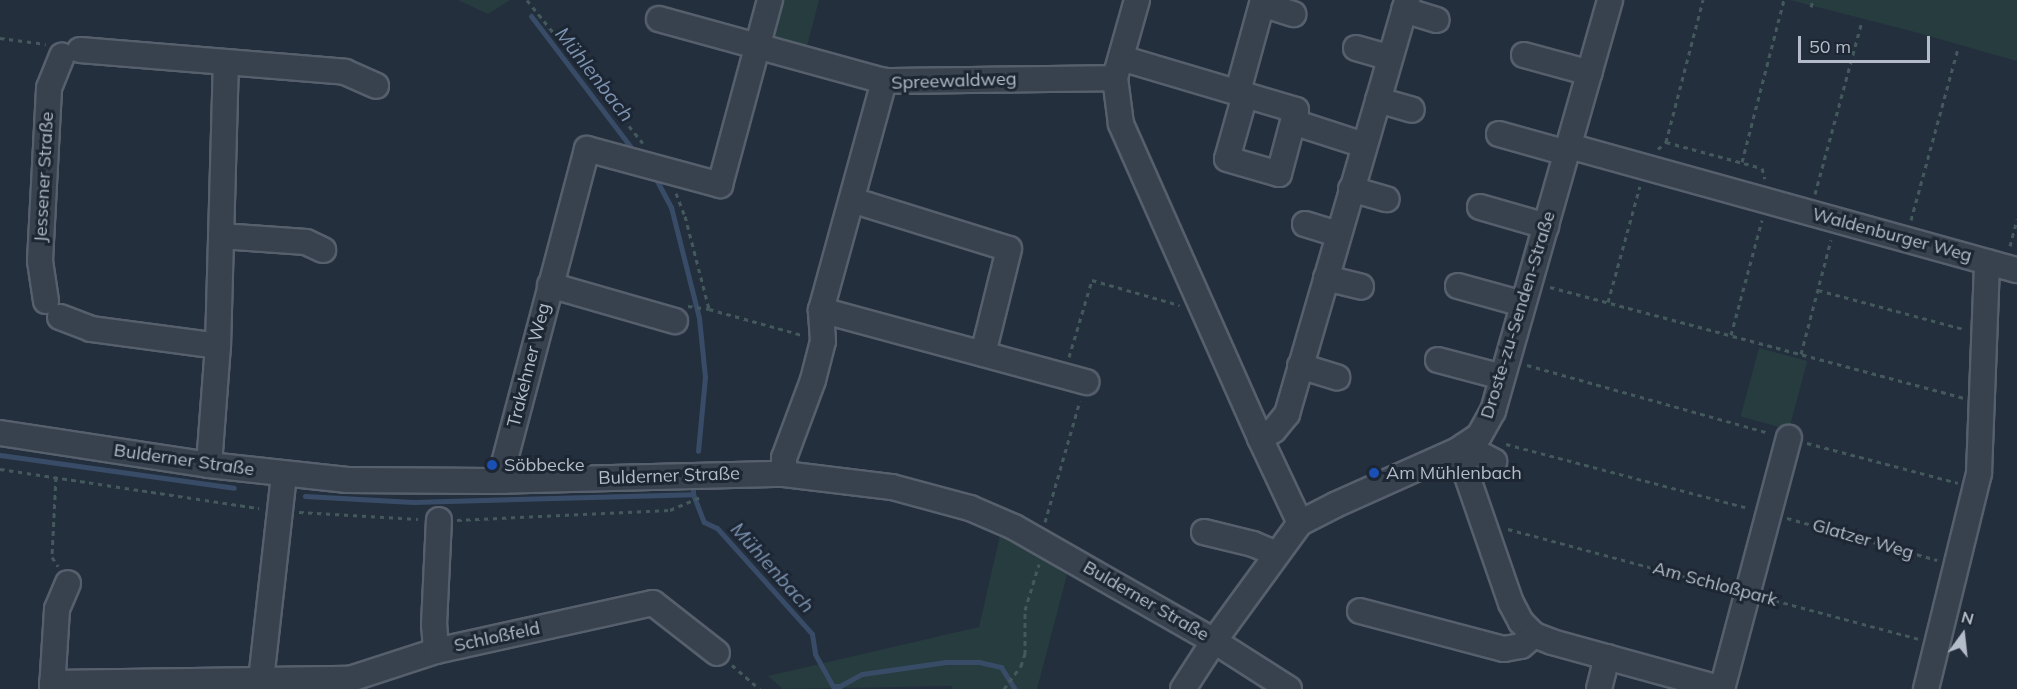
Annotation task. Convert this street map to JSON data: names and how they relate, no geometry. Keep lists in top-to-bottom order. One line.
{"streets":{"street":["Spreewaldweg","Jessener Straße","Waldenburger Weg","Droste-zu-Senden-Straße","Trakehner Weg","Bulderner Straße","Schloßfeld"],"path":["Glatzer Weg","Am Schloßpark"]},"crossings":[["Spreewaldweg","Bulderner Straße"],["Waldenburger Weg","Droste-zu-Senden-Straße"],["Droste-zu-Senden-Straße","Bulderner Straße"],["Droste-zu-Senden-Straße","Glatzer Weg"],["Trakehner Weg","Bulderner Straße"]],"water":["Mühlenbach"],"places":["Söbbecke","Am Mühlenbach"],"scale_bar":"50 m","north":"top"}
